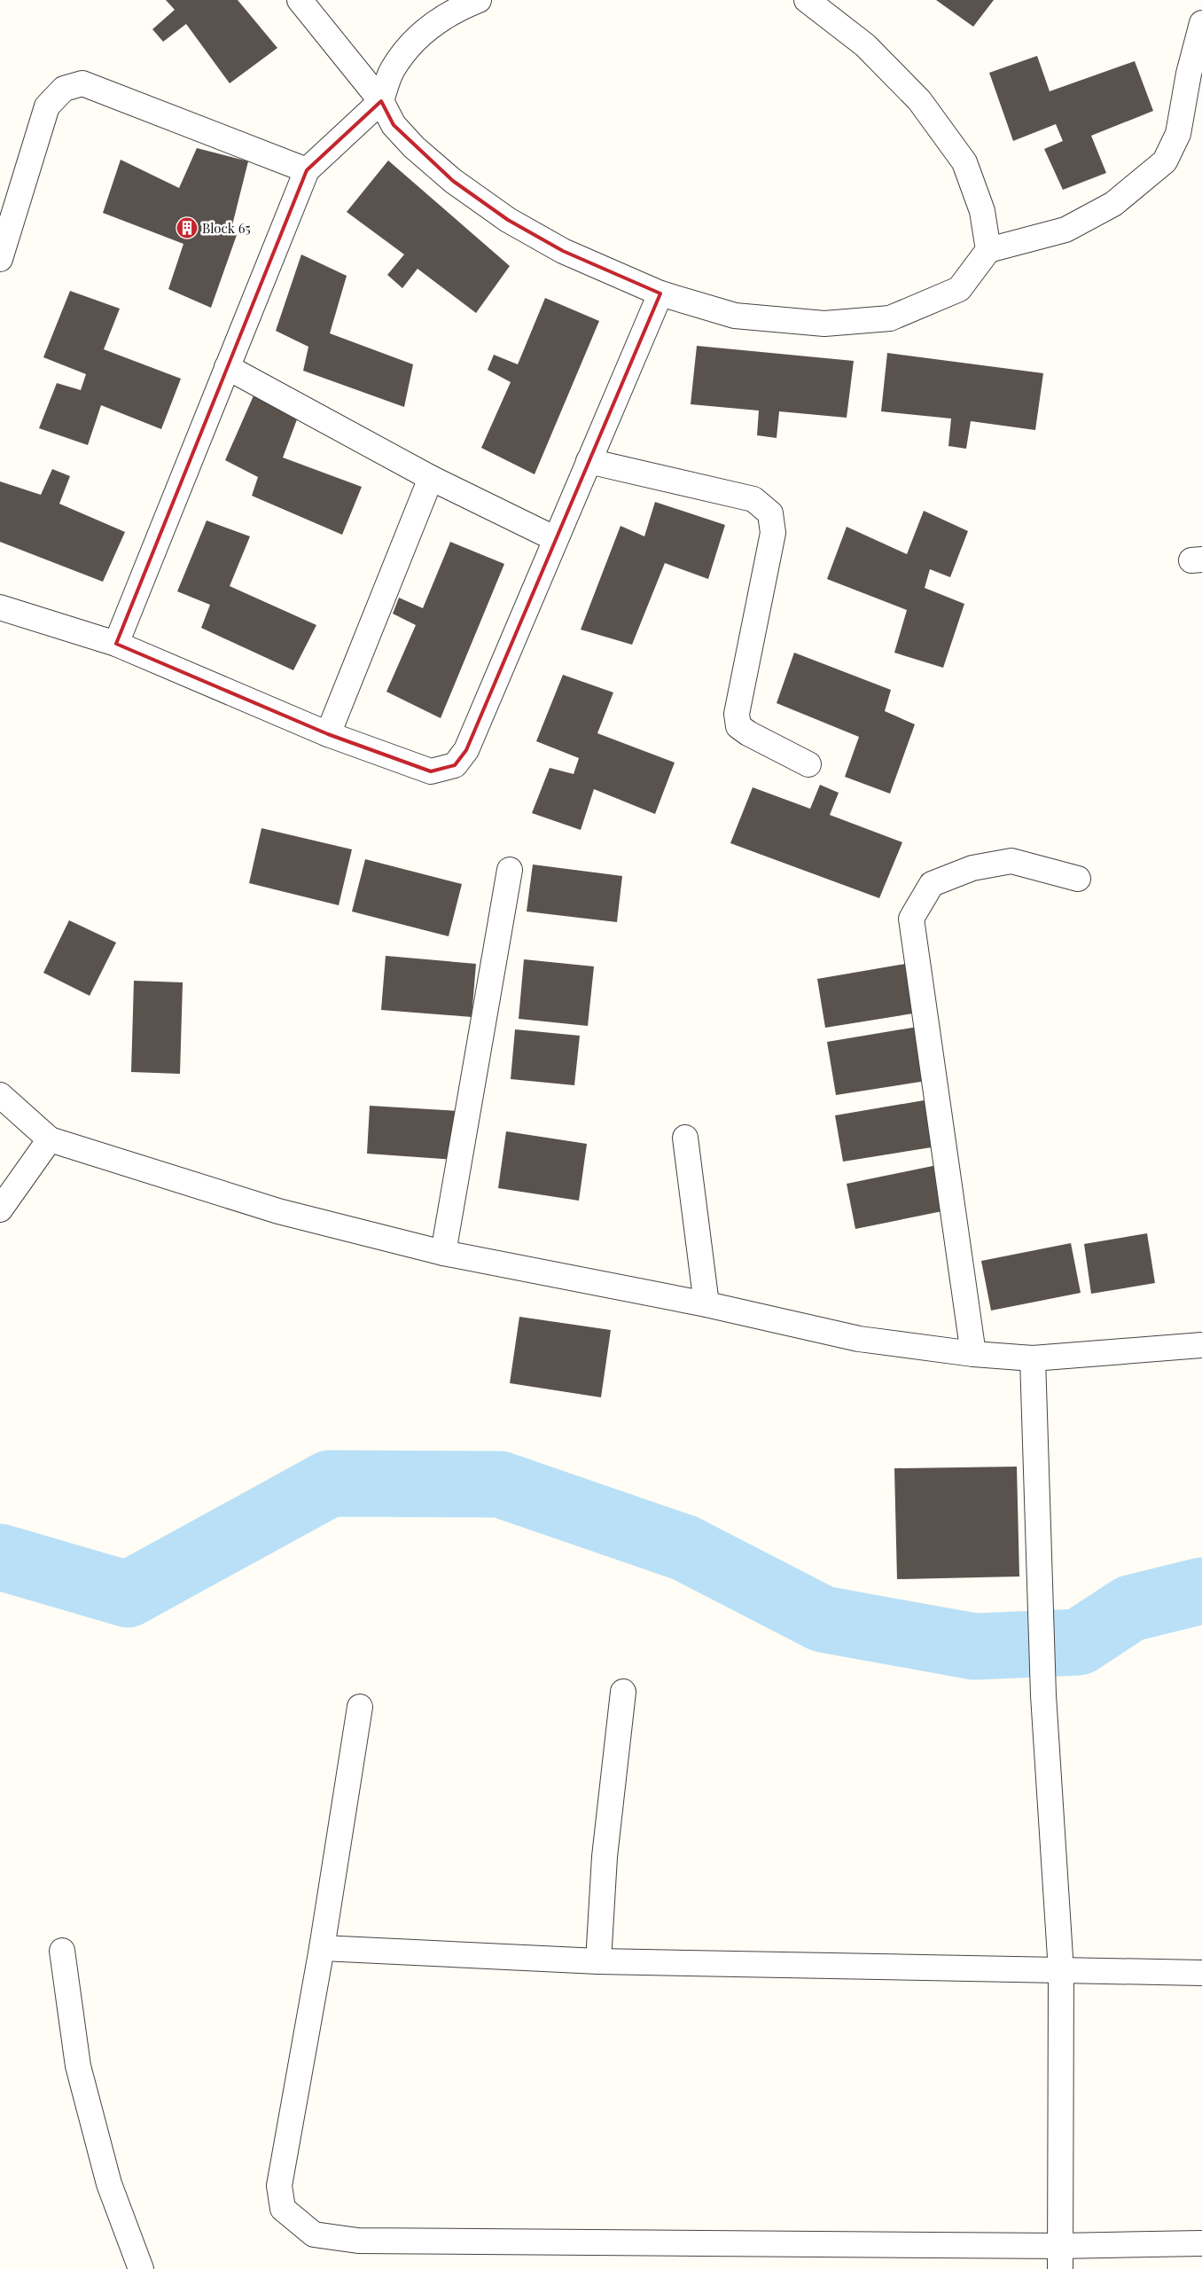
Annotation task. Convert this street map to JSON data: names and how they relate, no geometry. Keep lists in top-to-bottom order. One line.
{"places":{"building":["Block 65"]}}
